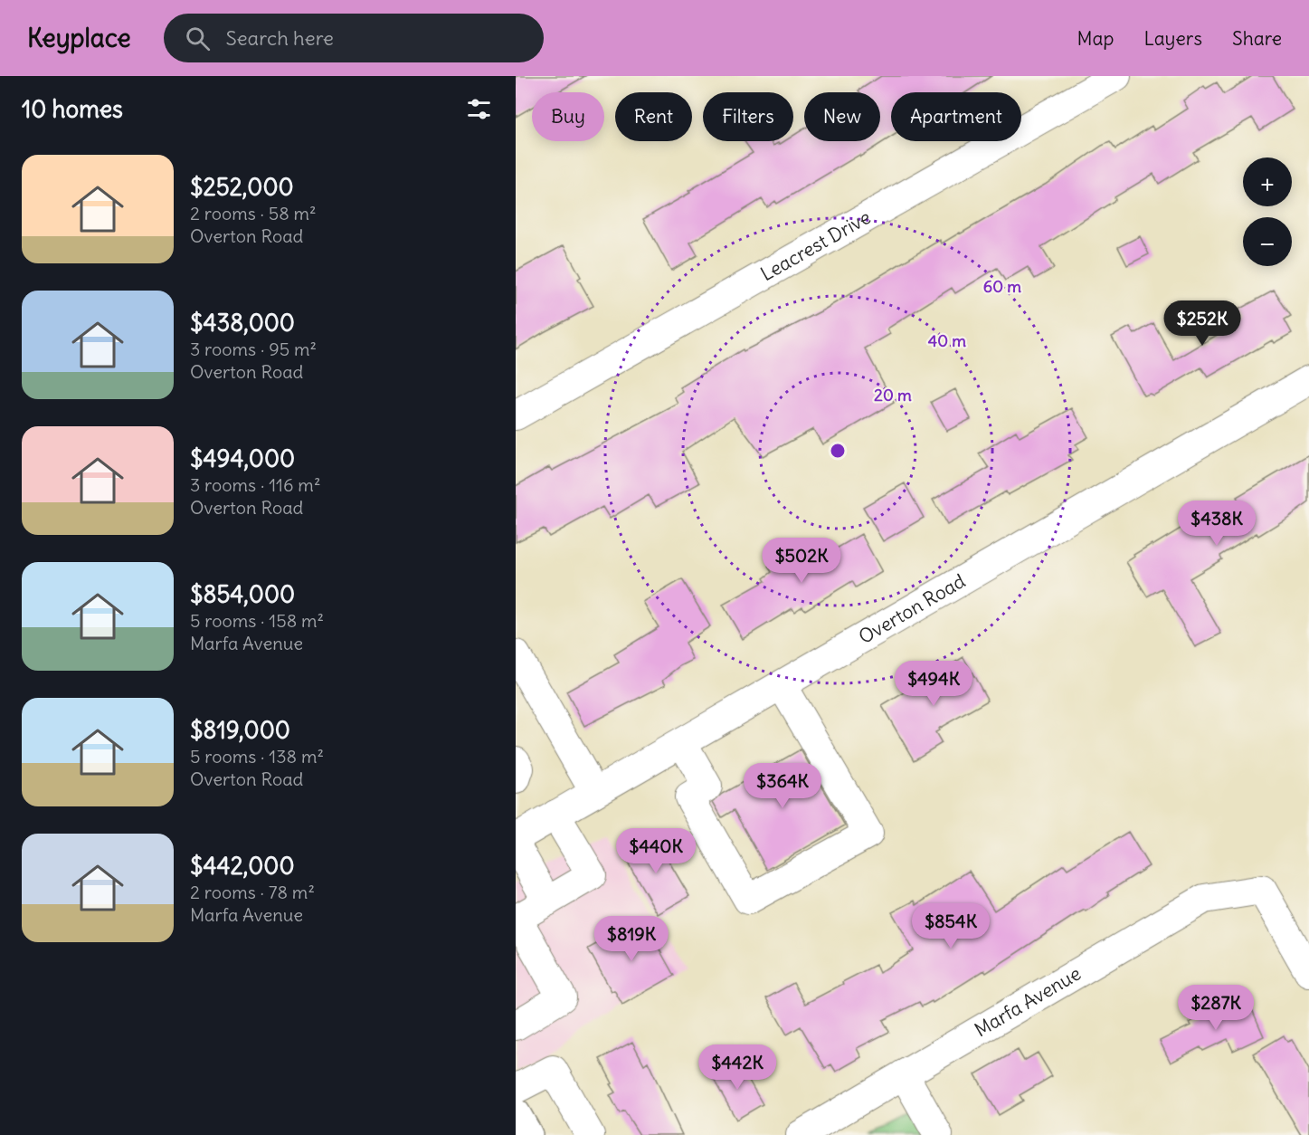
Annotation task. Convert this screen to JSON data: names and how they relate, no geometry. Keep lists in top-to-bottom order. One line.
{"streets":{"street":["Leacrest Drive","Overton Road","Marfa Avenue"]},"page":{"header":"Keyplace","search":"Search here","nav":["Map","Layers","Share"],"heading":"10 homes","chip":["Buy","Rent","Filters","New","Apartment"],"list":[{"name":"$252,000","note":"2 rooms · 58 m² · Overton Road"},{"name":"$438,000","note":"3 rooms · 95 m² · Overton Road"},{"name":"$494,000","note":"3 rooms · 116 m² · Overton Road"},{"name":"$854,000","note":"5 rooms · 158 m² · Marfa Avenue"},{"name":"$819,000","note":"5 rooms · 138 m² · Overton Road"},{"name":"$442,000","note":"2 rooms · 78 m² · Marfa Avenue"}],"map_buttons":["+","−"],"price":["$252K","$438K","$502K","$494K","$364K","$440K","$854K","$819K","$287K","$442K"]},"rings":["60 m","40 m","20 m"]}
